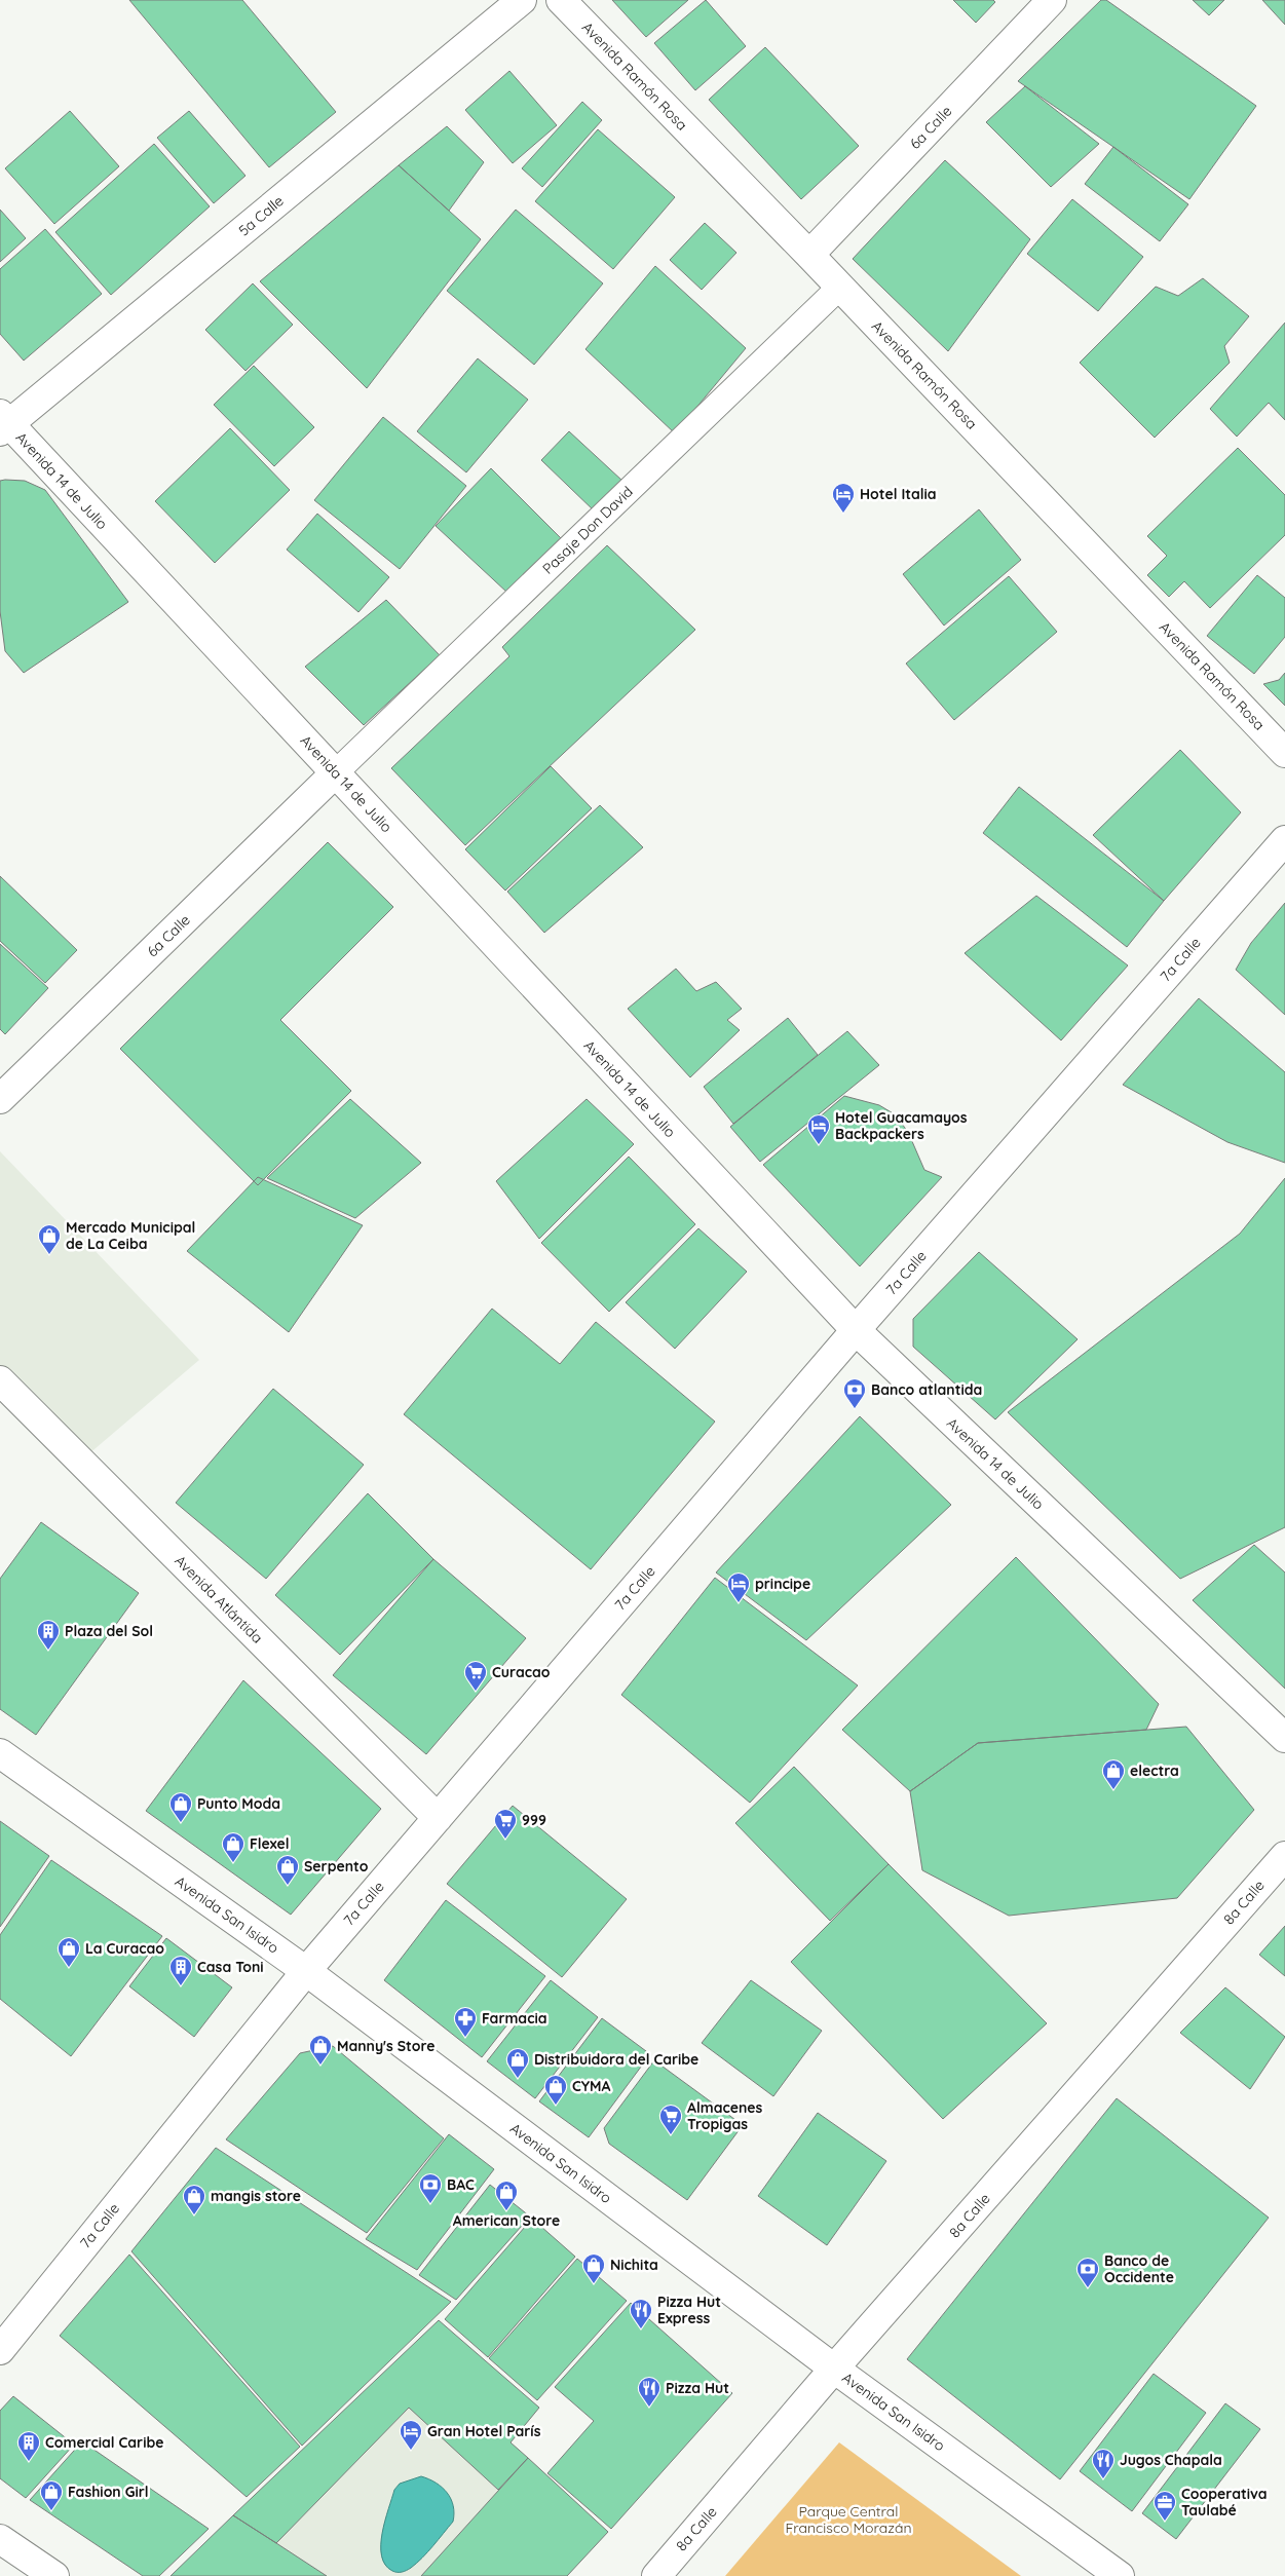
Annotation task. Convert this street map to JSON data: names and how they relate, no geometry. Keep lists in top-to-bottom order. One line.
{"streets":{"street":["Avenida Ramón Rosa","6a Calle","5a Calle","Avenida 14 de Julio","7a Calle","Avenida Atlántida","8a Calle","Avenida San Isidro"],"lane":["Pasaje Don David"]},"crossings":[["Avenida Ramón Rosa","6a Calle"],["Avenida Ramón Rosa","Pasaje Don David"],["6a Calle","Avenida 14 de Julio"],["6a Calle","Pasaje Don David"],["5a Calle","Avenida 14 de Julio"],["Avenida 14 de Julio","Pasaje Don David"],["Avenida 14 de Julio","7a Calle"],["7a Calle","Avenida Atlántida"],["7a Calle","Avenida San Isidro"],["8a Calle","Avenida San Isidro"]],"parks":["Parque Central Francisco Morazán"],"places":{"hotel":["Hotel Italia","Hotel Guacamayos Backpackers","principe","Gran Hotel París"],"shop":["Mercado Municipal de La Ceiba","electra","Punto Moda","Flexel","Serpento","La Curacao","Manny's Store","Distribuidora del Caribe","CYMA","American Store","mangis store","Nichita","Fashion Girl"],"bank":["Banco atlantida","BAC","Banco de Occidente"],"building":["Plaza del Sol","Casa Toni","Comercial Caribe"],"supermarket":["Curacao","999","Almacenes Tropigas"],"pharmacy":["Farmacia"],"restaurant":["Pizza Hut Express","Pizza Hut","Jugos Chapala"],"office":["Cooperativa Taulabé"]}}
